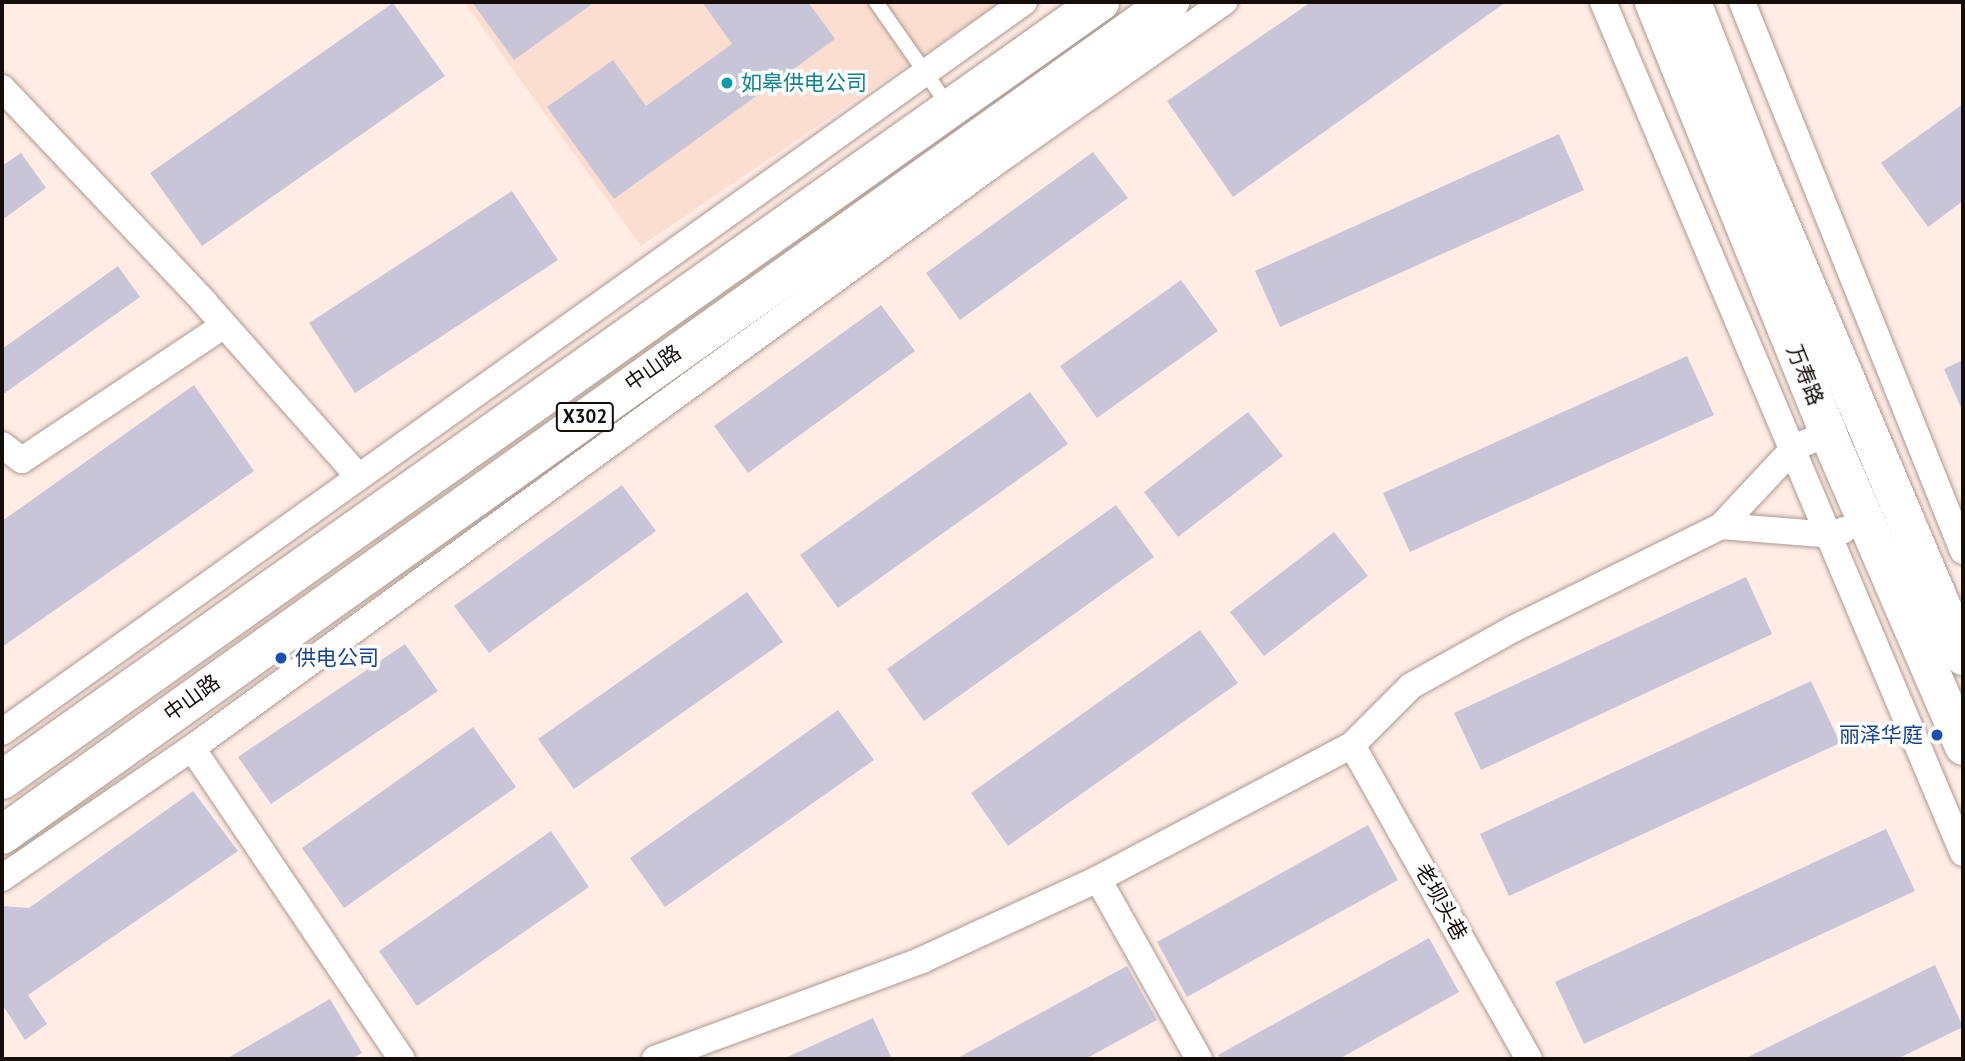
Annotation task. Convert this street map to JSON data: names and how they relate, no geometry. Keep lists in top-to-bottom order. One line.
{"streets":{"main road":["中山路","万寿路","X302"],"street":["老坝头巷"]},"places":["如皋供电公司","供电公司","丽泽华庭"]}
